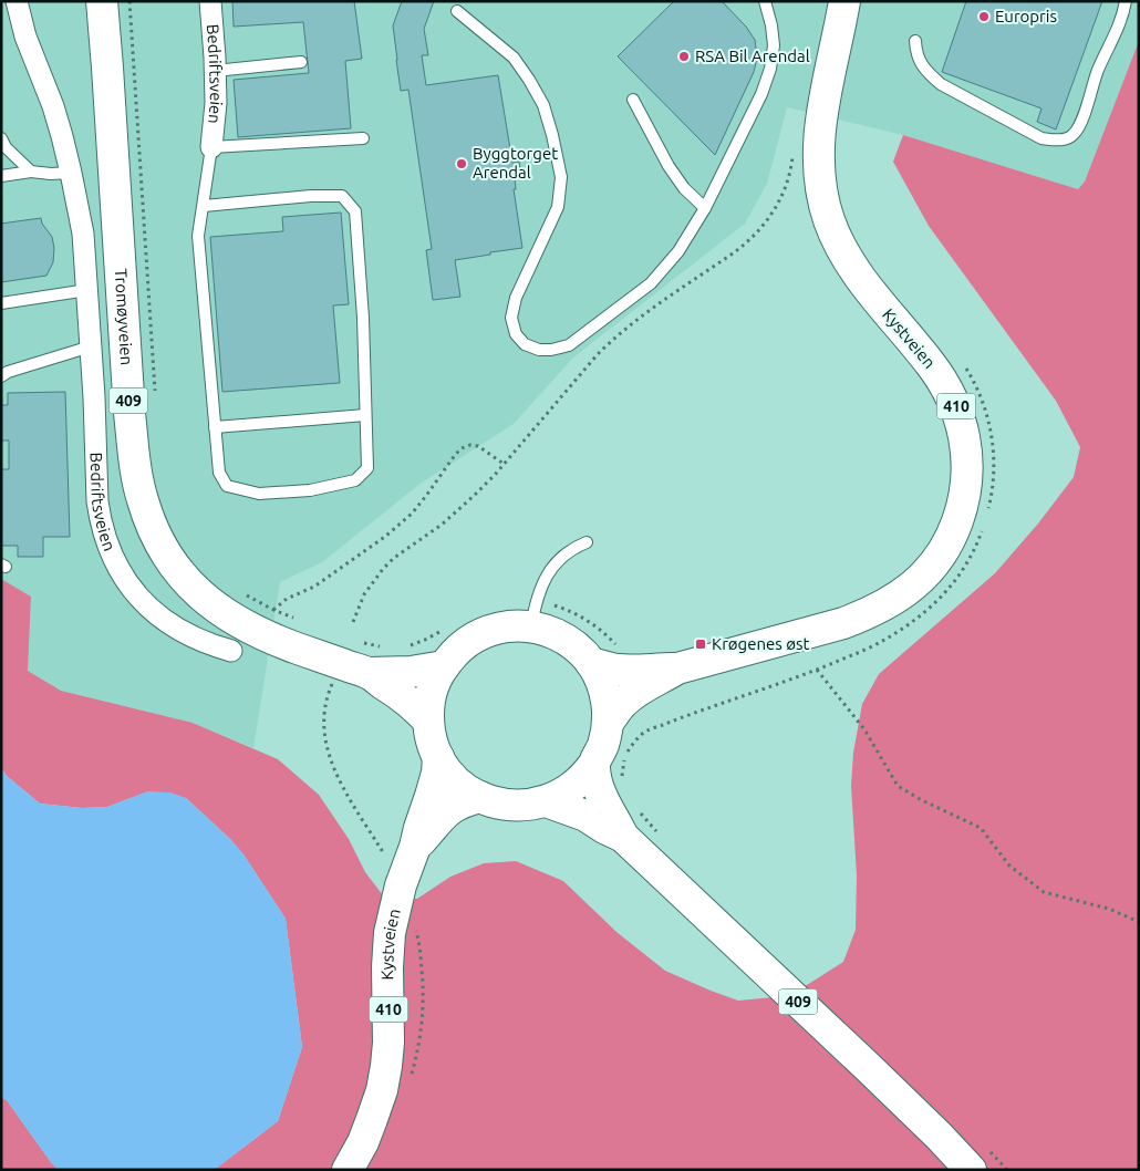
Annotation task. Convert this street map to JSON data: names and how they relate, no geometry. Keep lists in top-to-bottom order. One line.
{"streets":{"main road":["Tromøyveien","Kystveien","409","410"],"street":["Bedriftsveien"]},"crossings":[["Tromøyveien","Kystveien"],["Tromøyveien","409"],["Kystveien","409"]],"places":{"other":["Europris","RSA Bil Arendal","Byggtorget Arendal"],"transit":["Krøgenes øst"]}}
